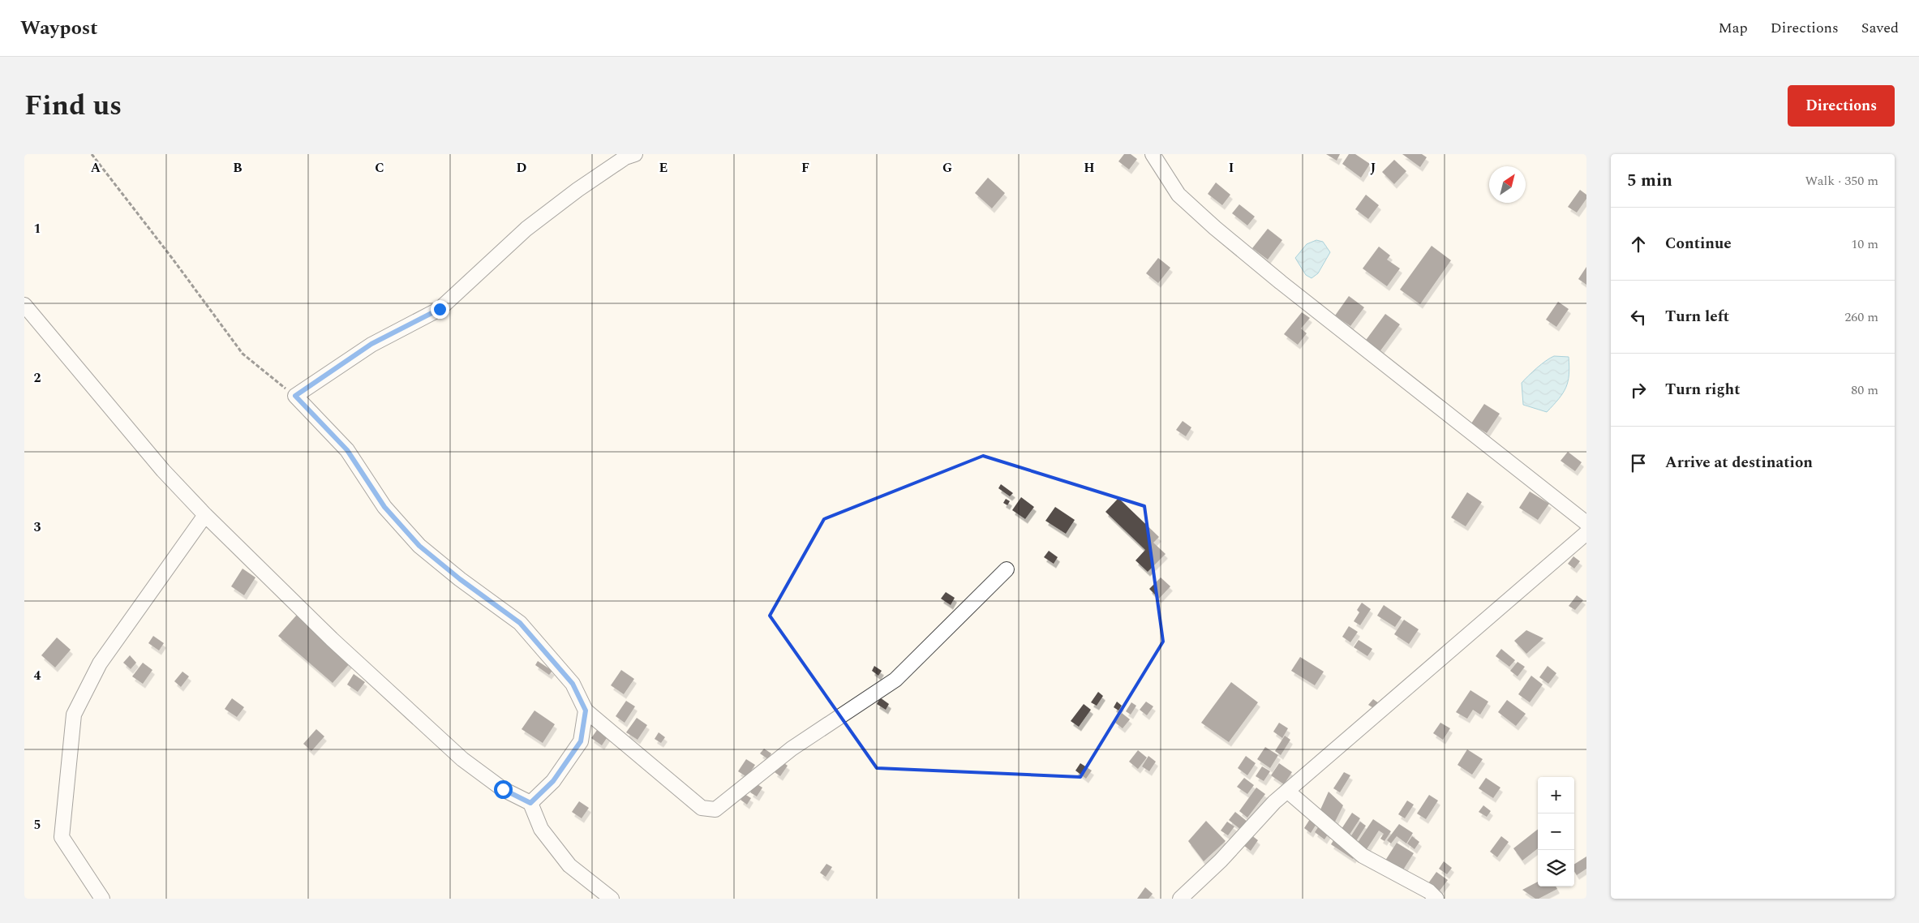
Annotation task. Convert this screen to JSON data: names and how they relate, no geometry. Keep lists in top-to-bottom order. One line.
{"north":"top right","page":{"header":"Waypost","nav":["Map","Directions","Saved"],"title":"Find us","buttons":"Directions","heading":["5 min","Walk · 350 m"],"list":[["Continue","10 m"],["Turn left","260 m"],["Turn right","80 m"],"Arrive at destination"],"map_buttons":["+","−"]},"grid":{"columns":["A","B","C","D","E","F","G","H","I","J"],"rows":["1","2","3","4","5"]}}
